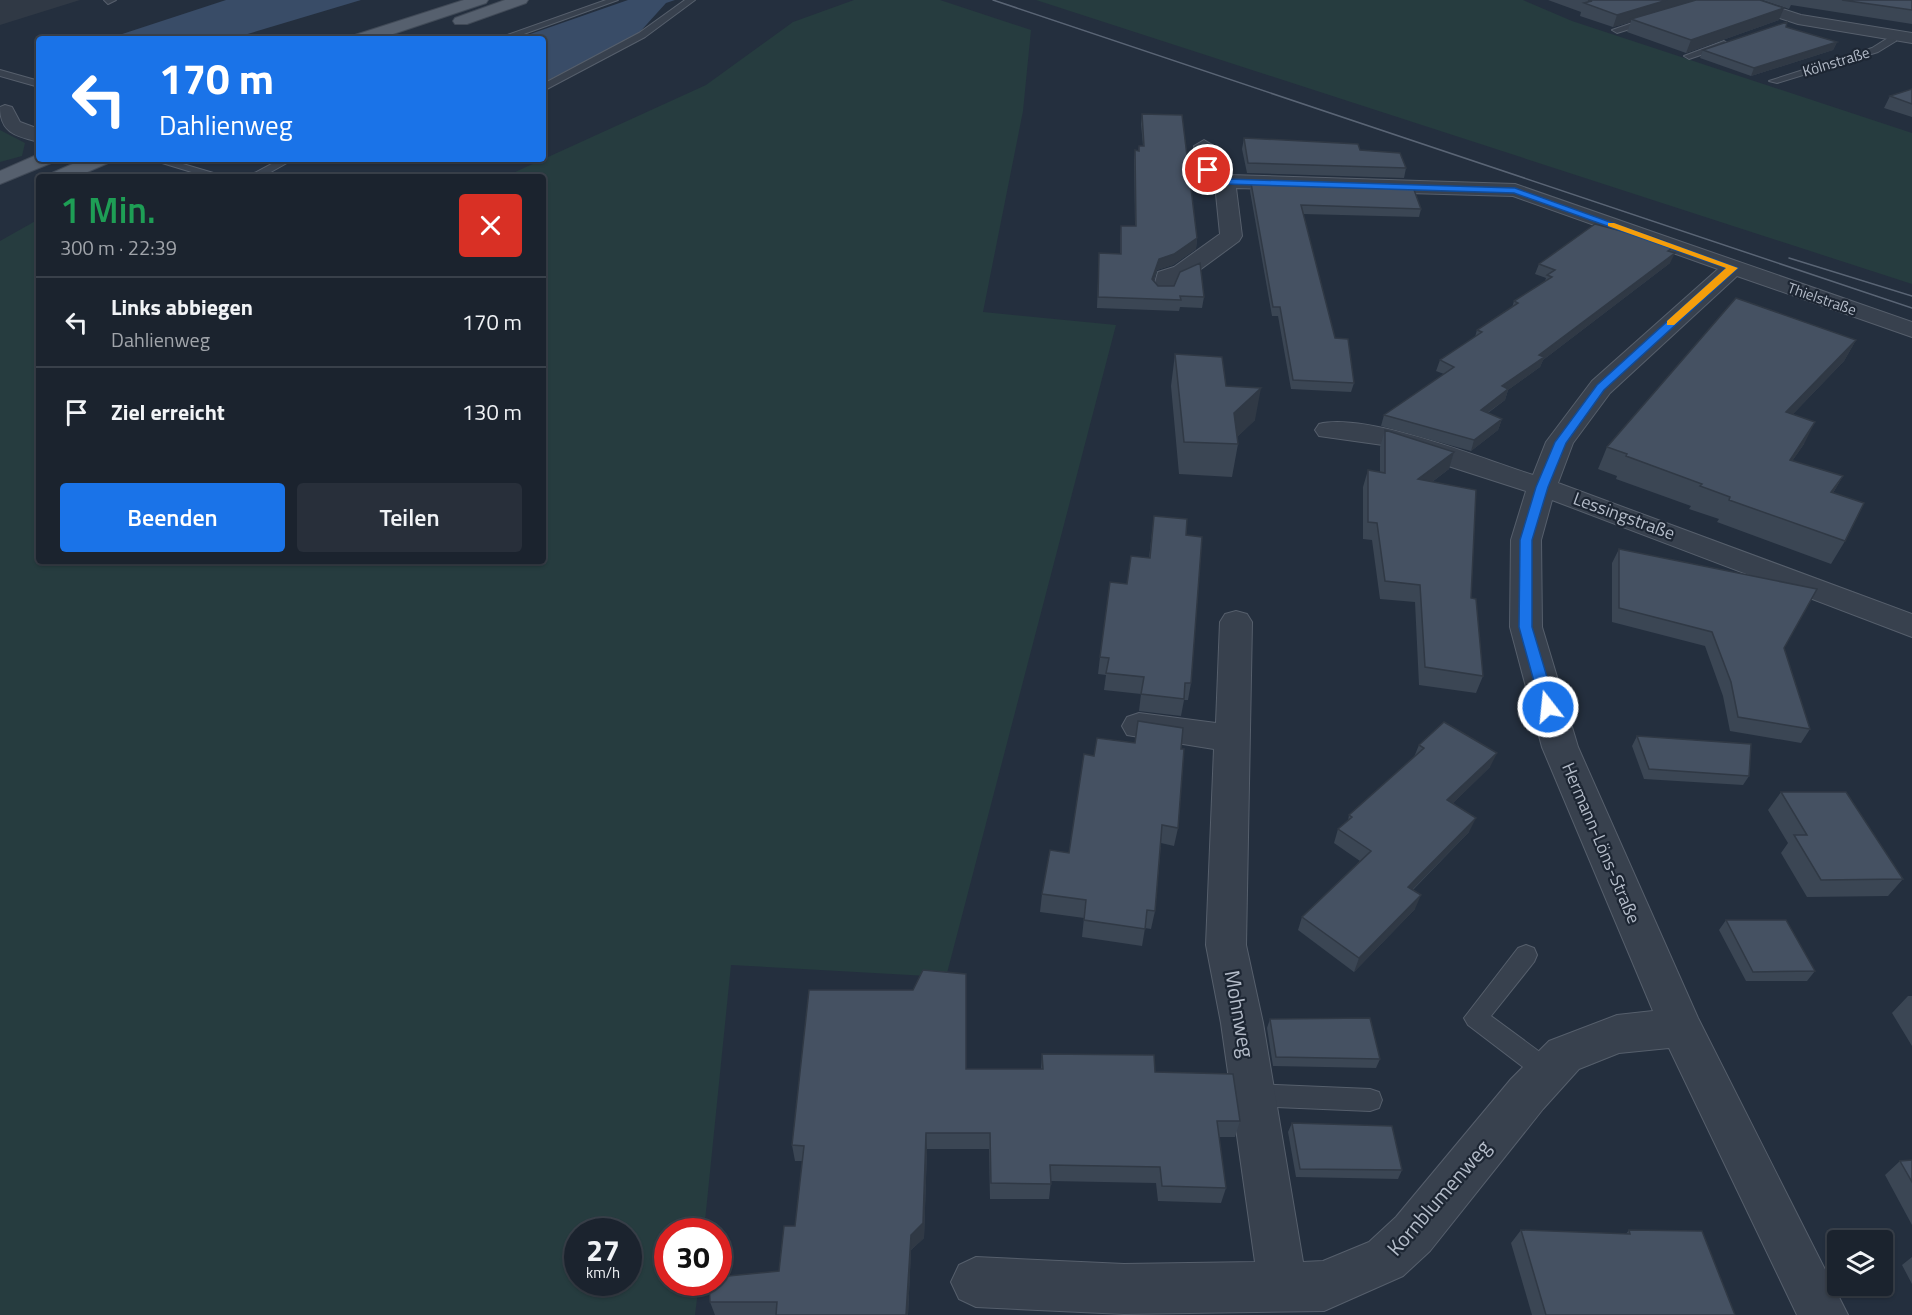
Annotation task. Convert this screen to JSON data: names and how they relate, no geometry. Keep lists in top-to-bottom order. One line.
{"streets":{"street":["Kölnstraße","Thielstraße","Lessingstraße","Hermann-Löns-Straße","Mohnweg","Kornblumenweg"]},"crossings":[["Thielstraße","Hermann-Löns-Straße"],["Lessingstraße","Hermann-Löns-Straße"],["Hermann-Löns-Straße","Kornblumenweg"],["Mohnweg","Kornblumenweg"]],"page":{"turn":["170 m","Dahlienweg"],"heading":["1 Min.","300 m · 22:39"],"list":[{"name":"Links abbiegen","note":"Dahlienweg","value":"170 m"},{"name":"Ziel erreicht","value":"130 m"}],"buttons":["Beenden","Teilen"],"speed":"27 km/h","limit":"30"}}
